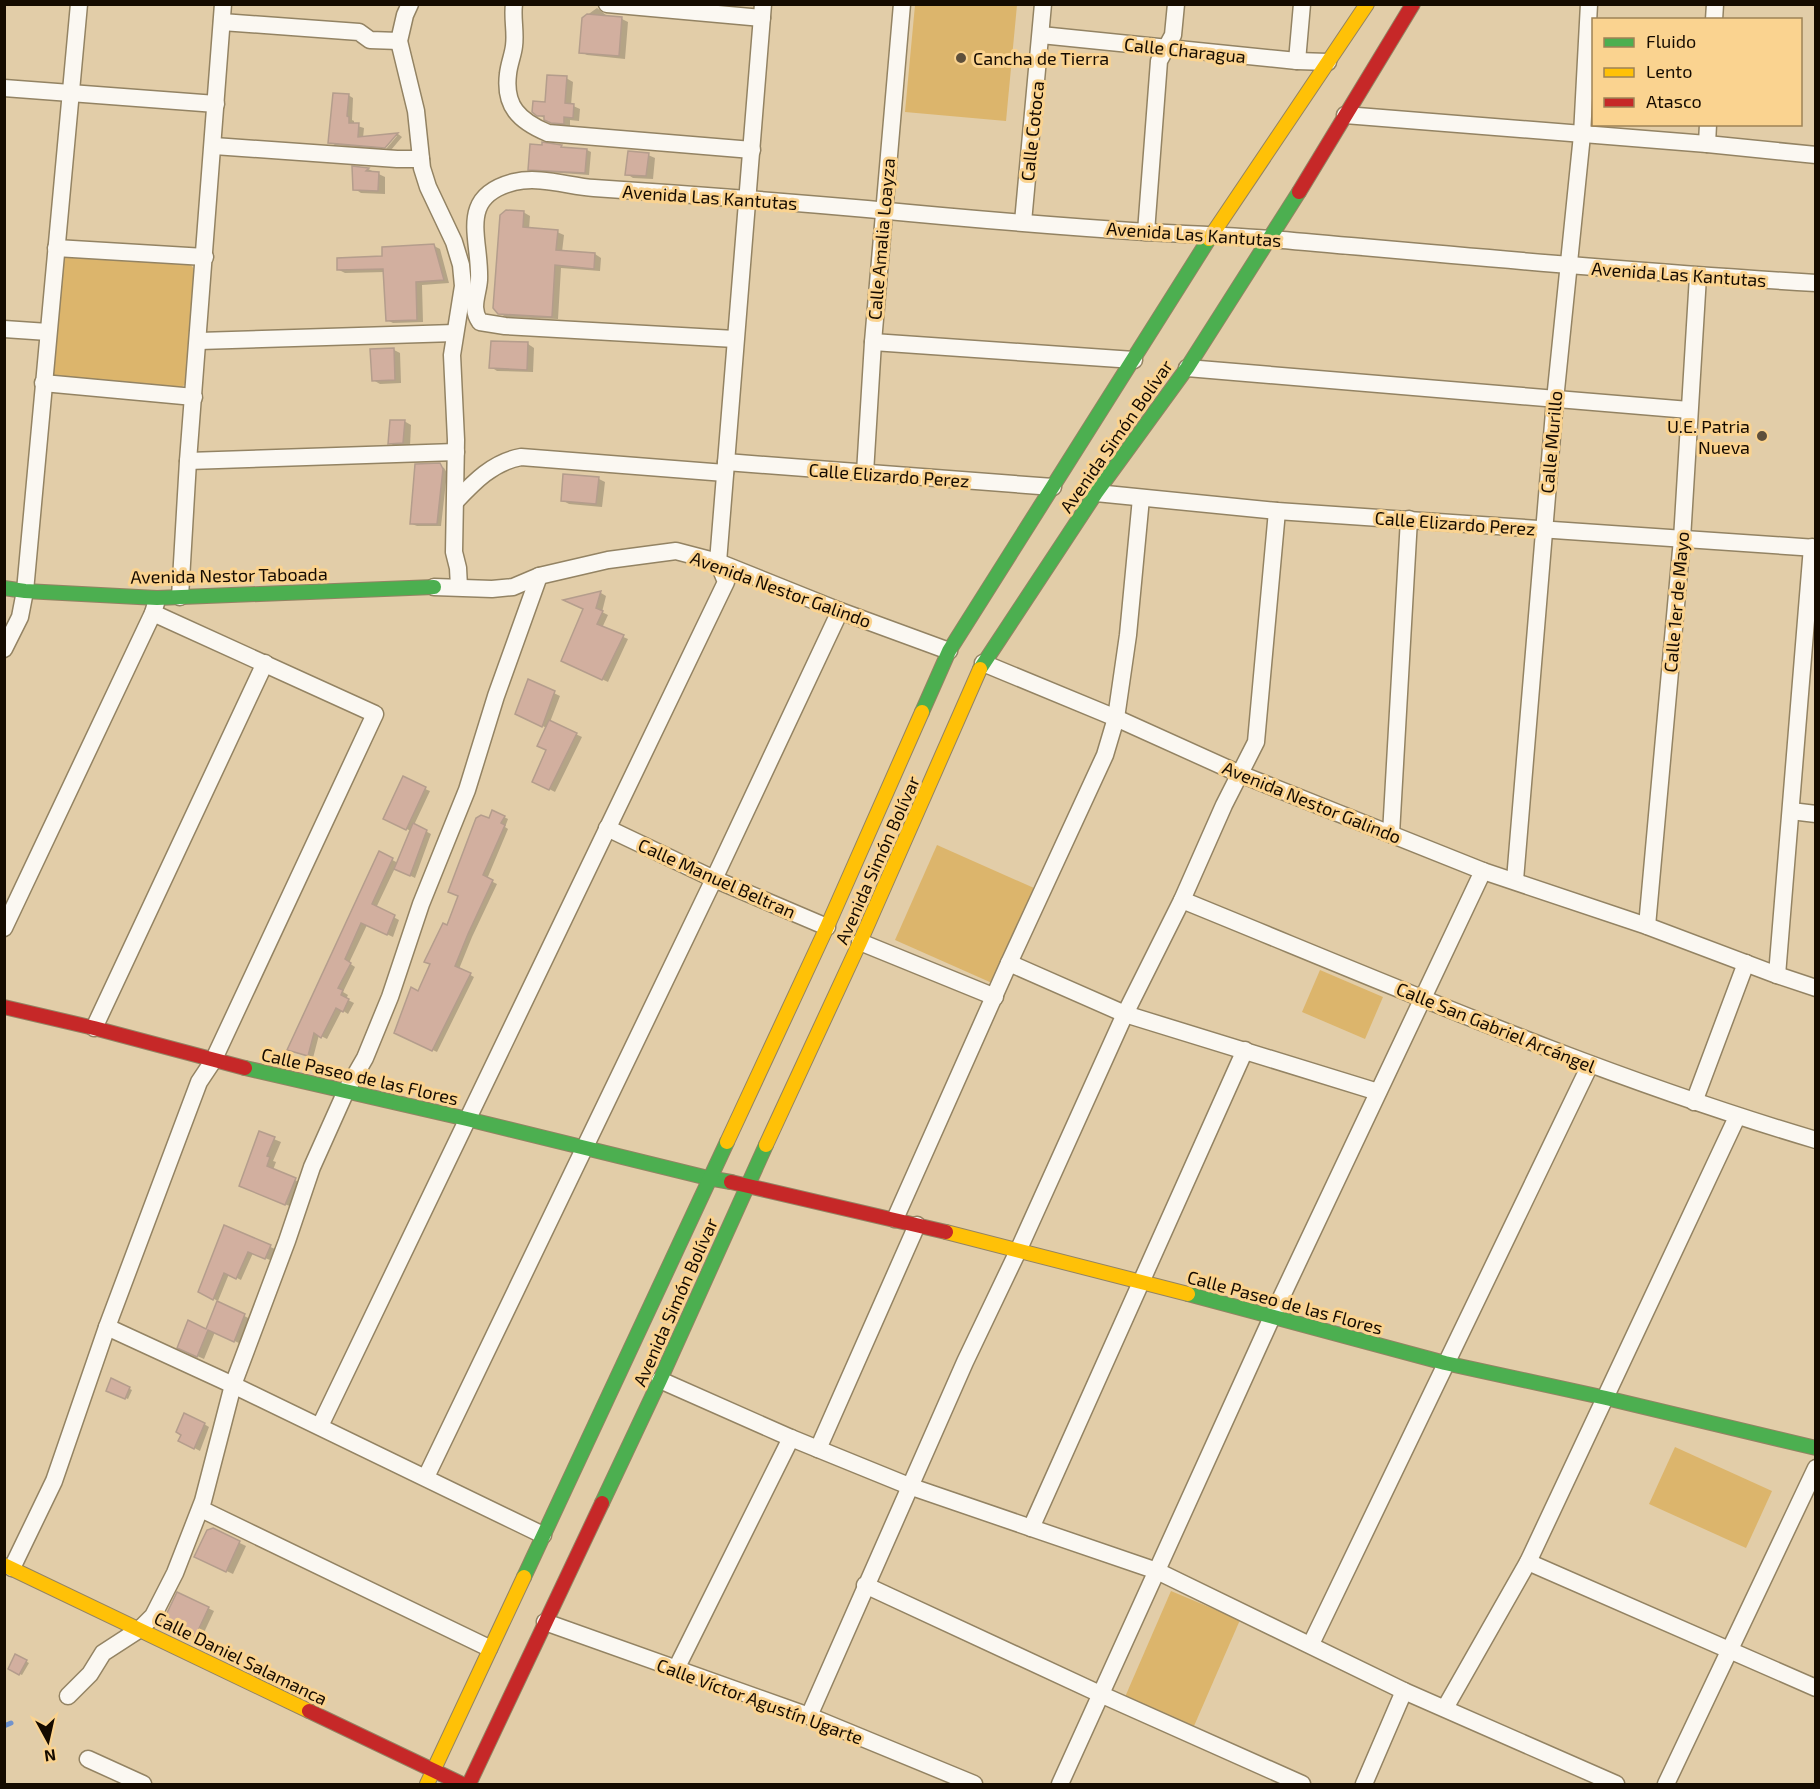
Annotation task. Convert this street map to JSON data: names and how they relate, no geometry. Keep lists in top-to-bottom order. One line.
{"streets":{"street":["Calle Charagua","Calle Cotoca","Avenida Las Kantutas","Calle Amalia Loayza","Avenida Simón Bolívar","Calle Murillo","Calle Elizardo Perez","Avenida Nestor Taboada","Avenida Nestor Galindo","Calle 1er de Mayo","Calle Manuel Beltran","Calle San Gabriel Arcángel","Calle Paseo de las Flores","Calle Daniel Salamanca","Calle Víctor Agustín Ugarte"]},"crossings":[["Calle Charagua","Calle Cotoca"],["Calle Charagua","Avenida Simón Bolívar"],["Calle Cotoca","Avenida Las Kantutas"],["Avenida Las Kantutas","Calle Amalia Loayza"],["Avenida Las Kantutas","Avenida Simón Bolívar"],["Avenida Las Kantutas","Calle Murillo"],["Avenida Las Kantutas","Calle 1er de Mayo"],["Calle Amalia Loayza","Calle Elizardo Perez"],["Avenida Simón Bolívar","Calle Elizardo Perez"],["Avenida Simón Bolívar","Avenida Nestor Galindo"],["Avenida Simón Bolívar","Calle Manuel Beltran"],["Avenida Simón Bolívar","Calle Paseo de las Flores"],["Avenida Simón Bolívar","Calle Daniel Salamanca"],["Avenida Simón Bolívar","Calle Víctor Agustín Ugarte"],["Calle Murillo","Calle Elizardo Perez"],["Calle Murillo","Avenida Nestor Galindo"],["Calle Elizardo Perez","Calle 1er de Mayo"],["Avenida Nestor Taboada","Avenida Nestor Galindo"],["Avenida Nestor Galindo","Calle 1er de Mayo"]],"places":["Cancha de Tierra","U.E. Patria Nueva"],"legend":["Fluido","Lento","Atasco"],"north":"bottom"}
